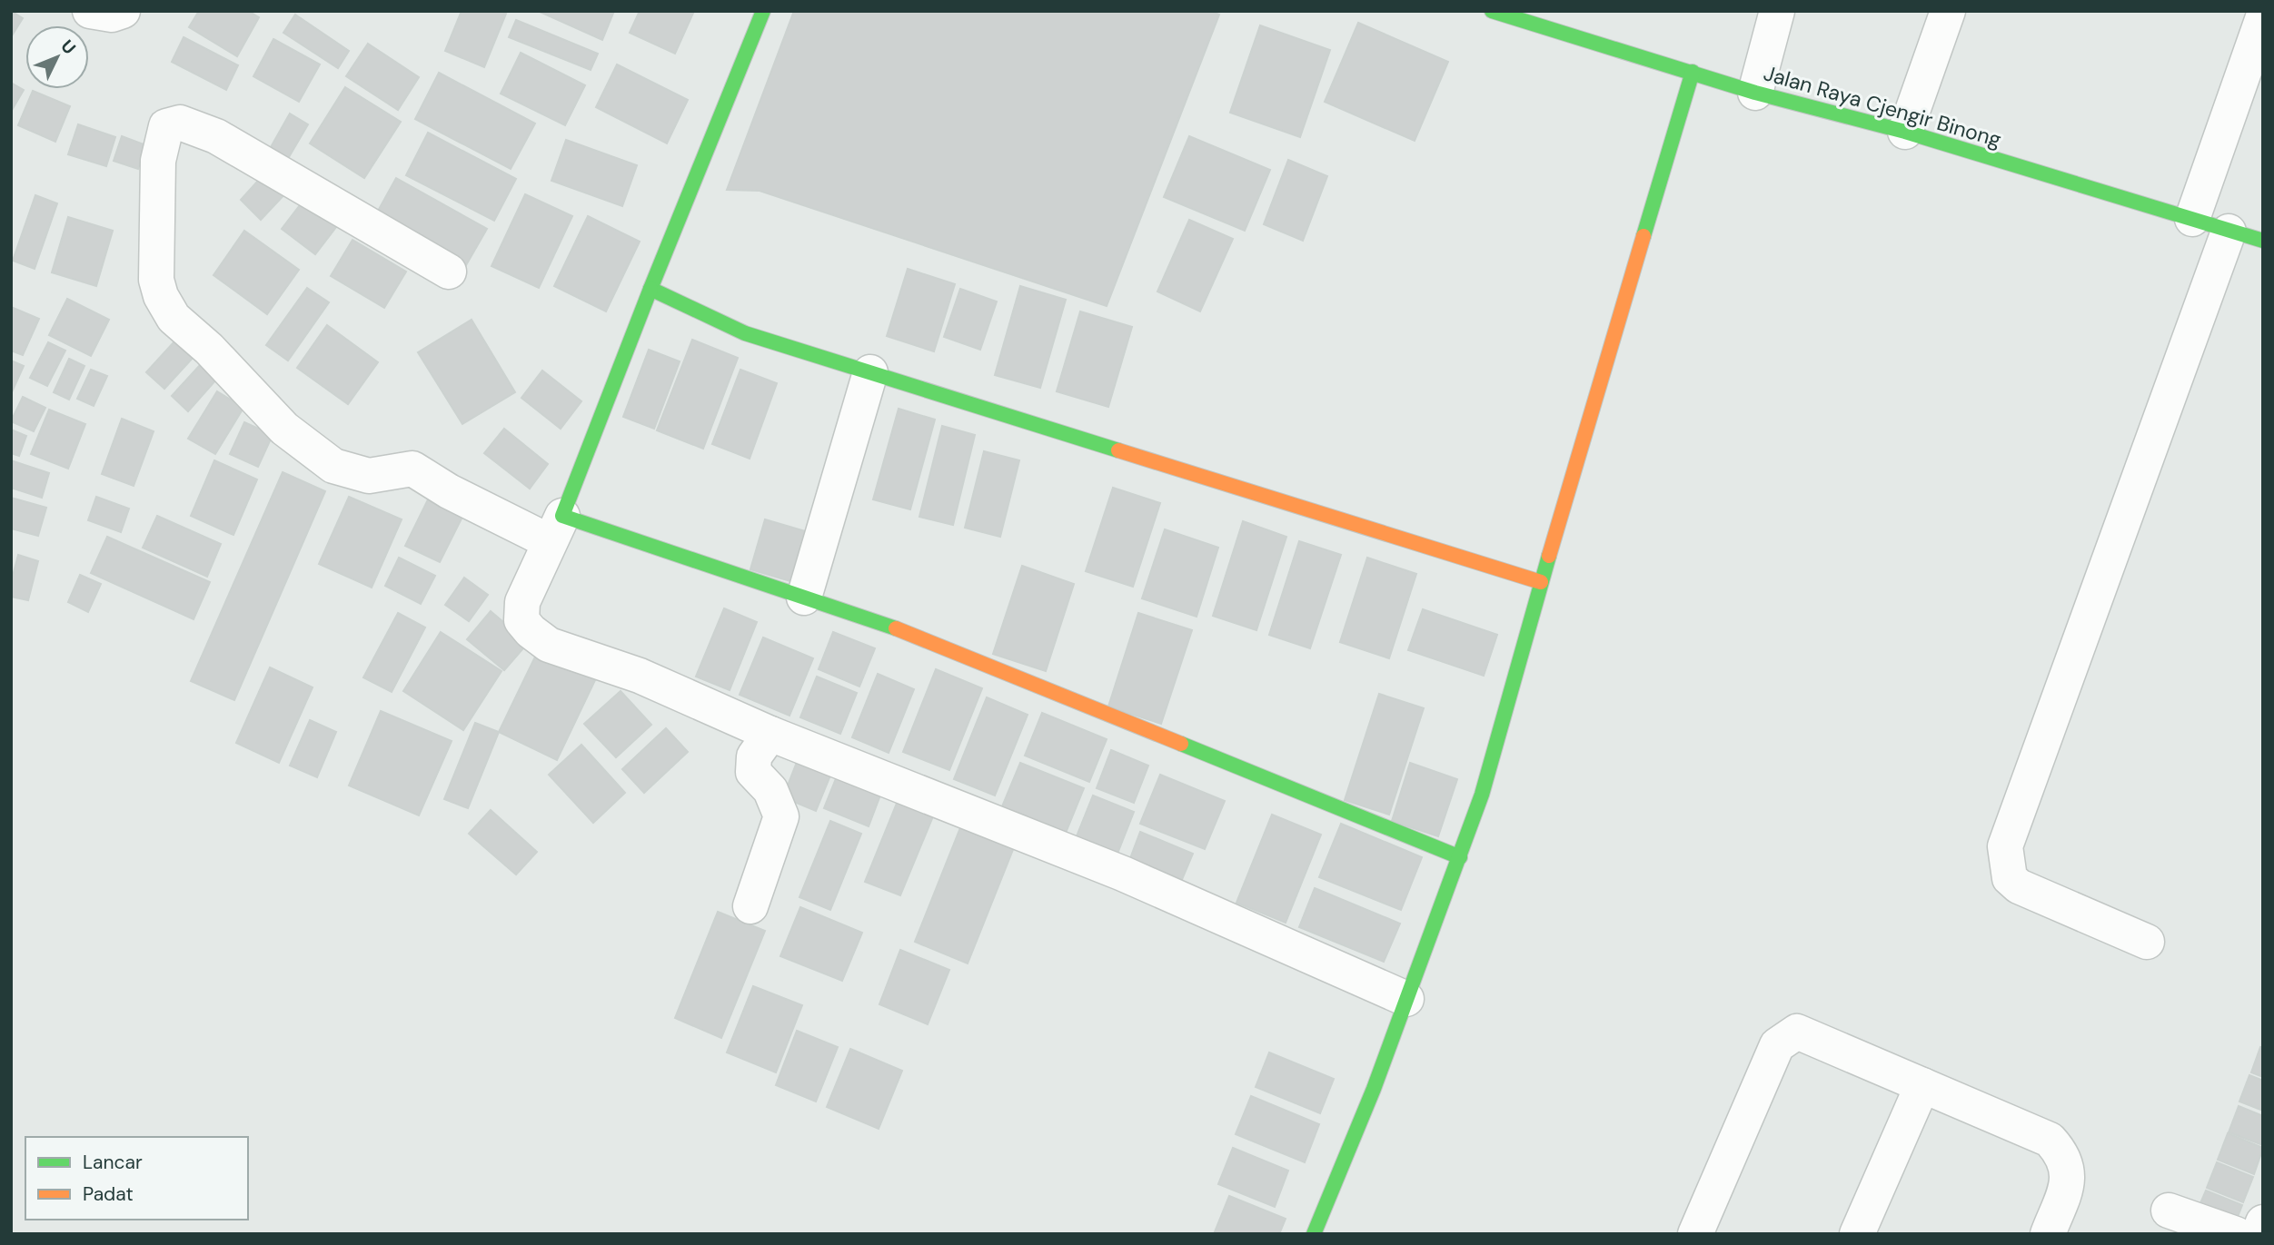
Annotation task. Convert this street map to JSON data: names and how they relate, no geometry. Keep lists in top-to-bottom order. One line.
{"streets":{"street":["Jalan Raya Cjengir Binong"]},"legend":["Lancar","Padat"],"north":"top right"}
